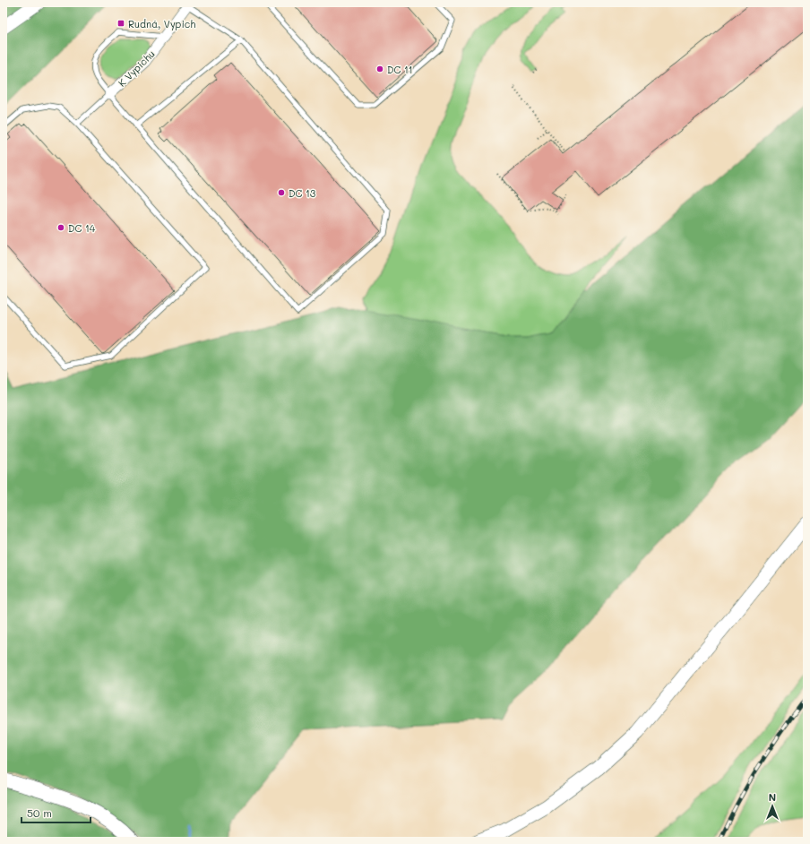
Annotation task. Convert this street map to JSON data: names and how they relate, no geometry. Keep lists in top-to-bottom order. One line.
{"streets":{"street":["K Vypichu"]},"places":{"transit":["Rudná, Vypich"],"other":["DC 11","DC 13","DC 14"]},"scale_bar":"50 m","north":"top"}
